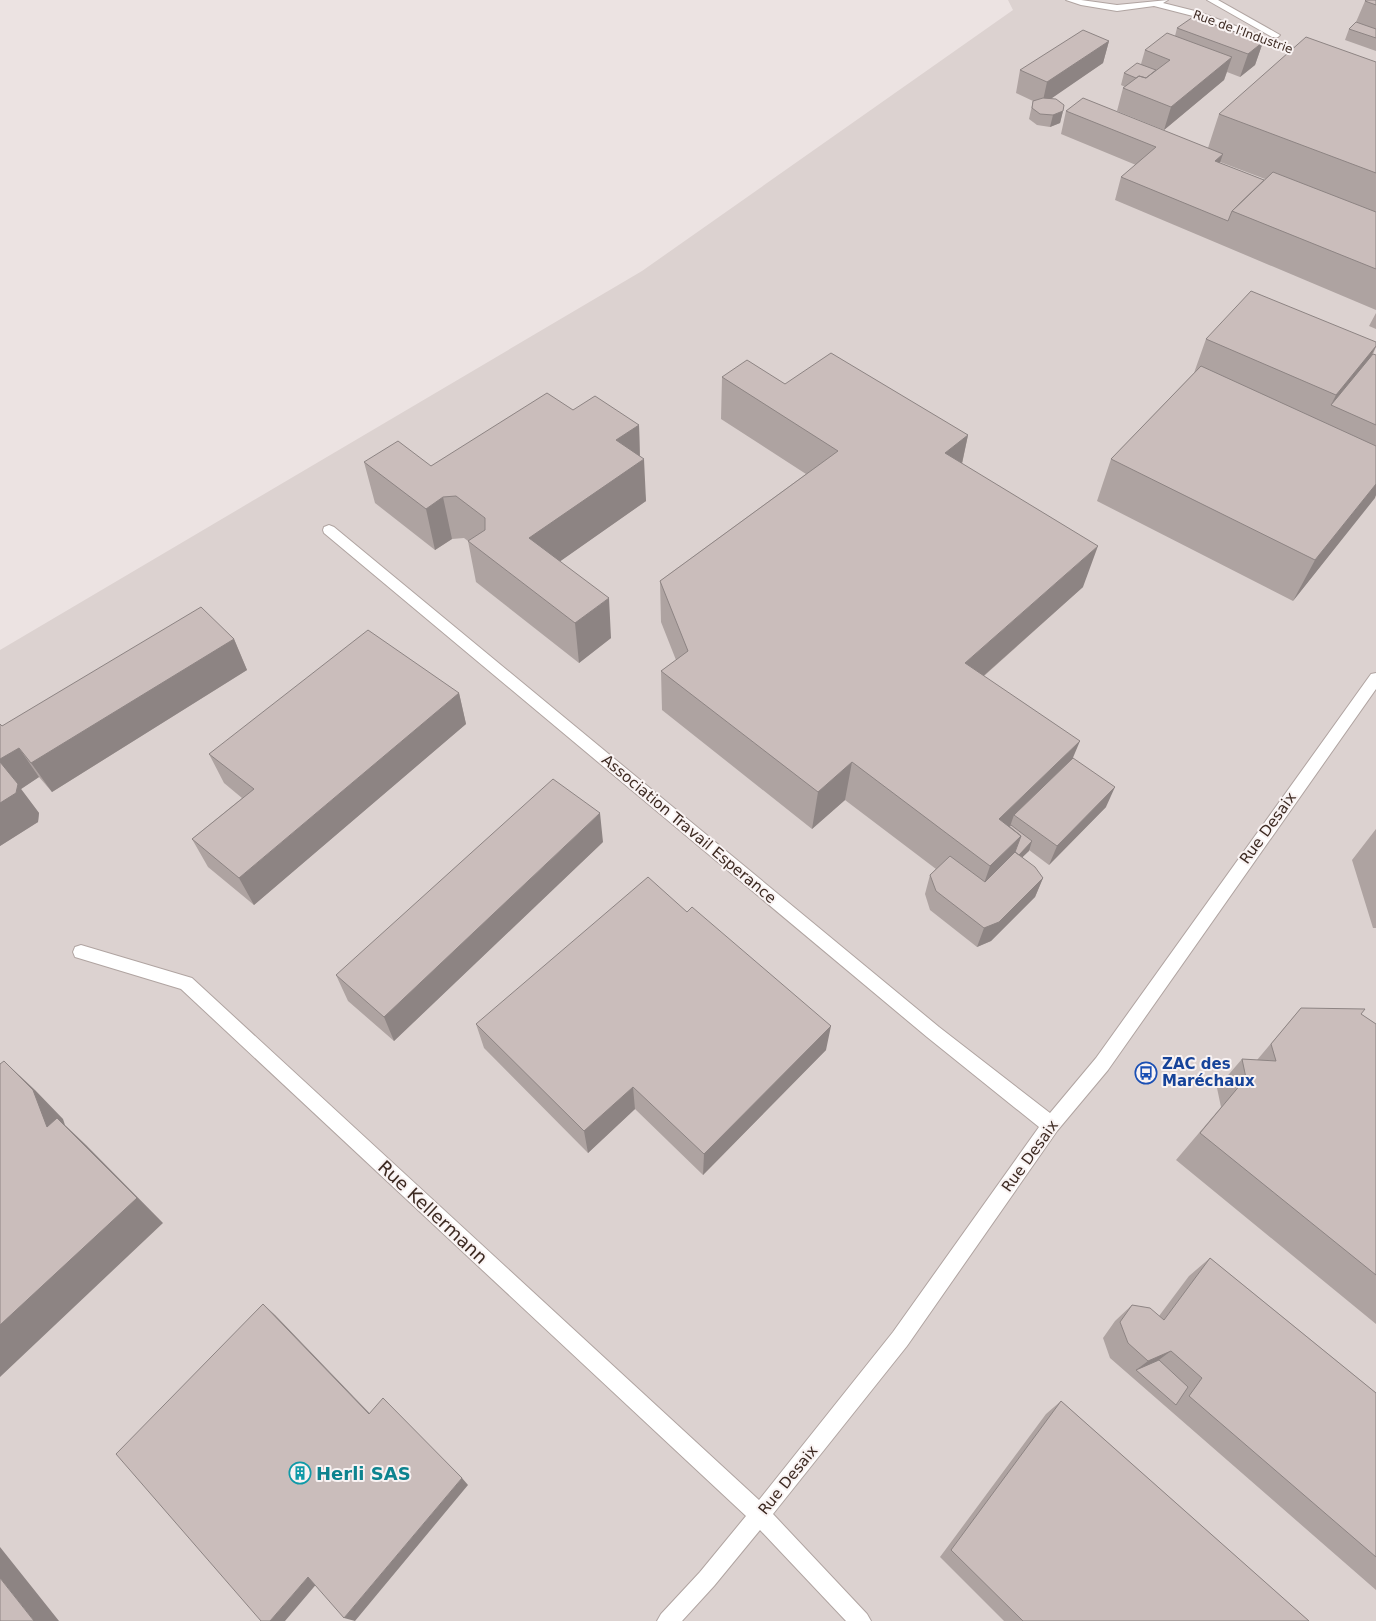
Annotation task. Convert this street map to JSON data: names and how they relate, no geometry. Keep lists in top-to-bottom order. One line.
{"streets":{"street":["Rue de l'Industrie","Rue Desaix","Association Travail Esperance","Rue Kellermann"]},"crossings":[["Rue Desaix","Association Travail Esperance"],["Rue Desaix","Rue Kellermann"]],"places":{"bus stop":["ZAC des Maréchaux"],"building":["Herli SAS"]}}
